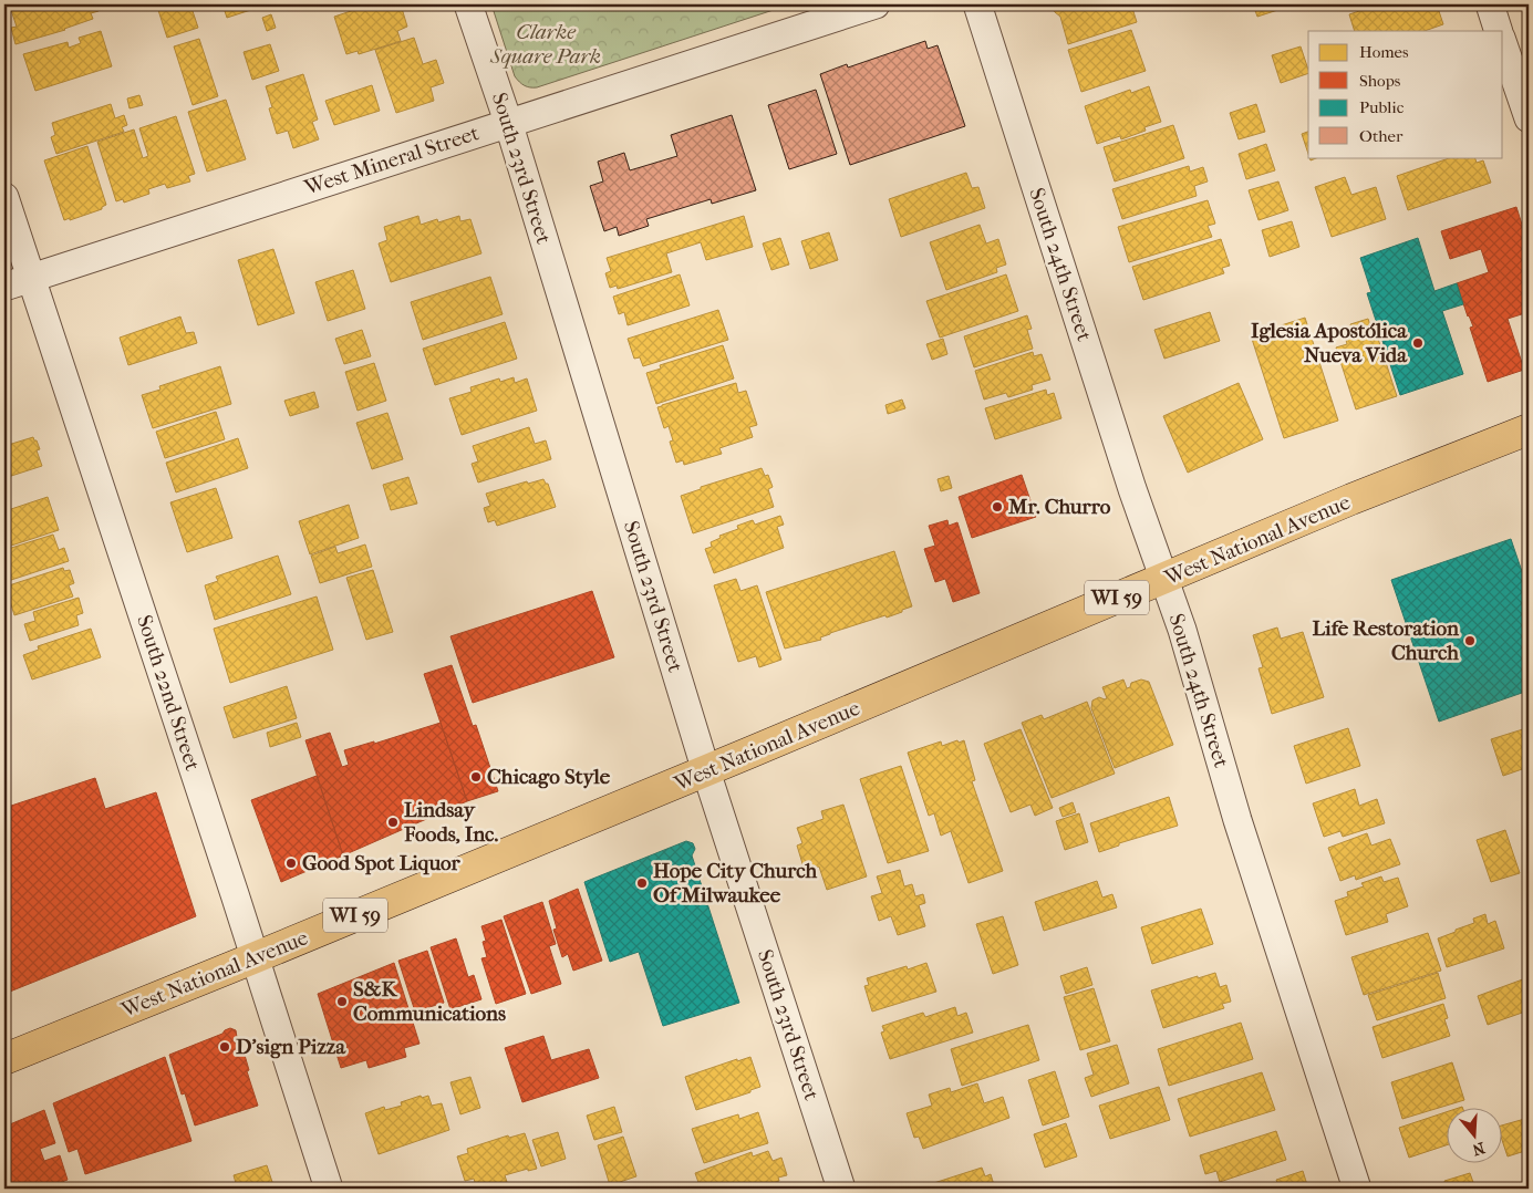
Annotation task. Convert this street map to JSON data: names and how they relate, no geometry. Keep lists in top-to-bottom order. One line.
{"streets":{"main road":["West National Avenue","WI 59"],"street":["West Mineral Street","South 23rd Street","South 24th Street","South 22nd Street"]},"crossings":[["West Mineral Street","South 23rd Street"],["West Mineral Street","South 22nd Street"],["South 23rd Street","West National Avenue"],["South 24th Street","West National Avenue"],["West National Avenue","South 22nd Street"]],"parks":["Clarke Square Park"],"places":["Iglesia Apostólica Nueva Vida","Mr. Churro","Life Restoration Church","Chicago Style","Lindsay Foods, Inc.","Good Spot Liquor","Hope City Church Of Milwaukee","S&K Communications","D'sign Pizza"],"legend":["Homes","Shops","Public","Other"],"north":"bottom"}
